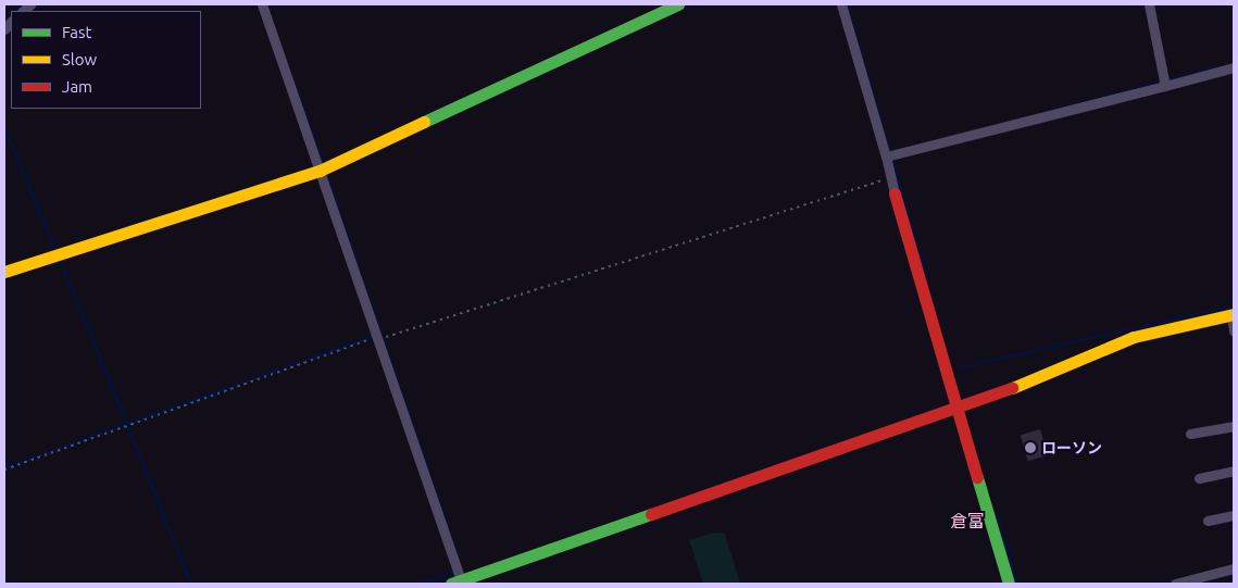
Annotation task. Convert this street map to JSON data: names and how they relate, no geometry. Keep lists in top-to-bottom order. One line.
{"districts":["倉富"],"places":["ローソン"],"legend":["Fast","Slow","Jam"]}
